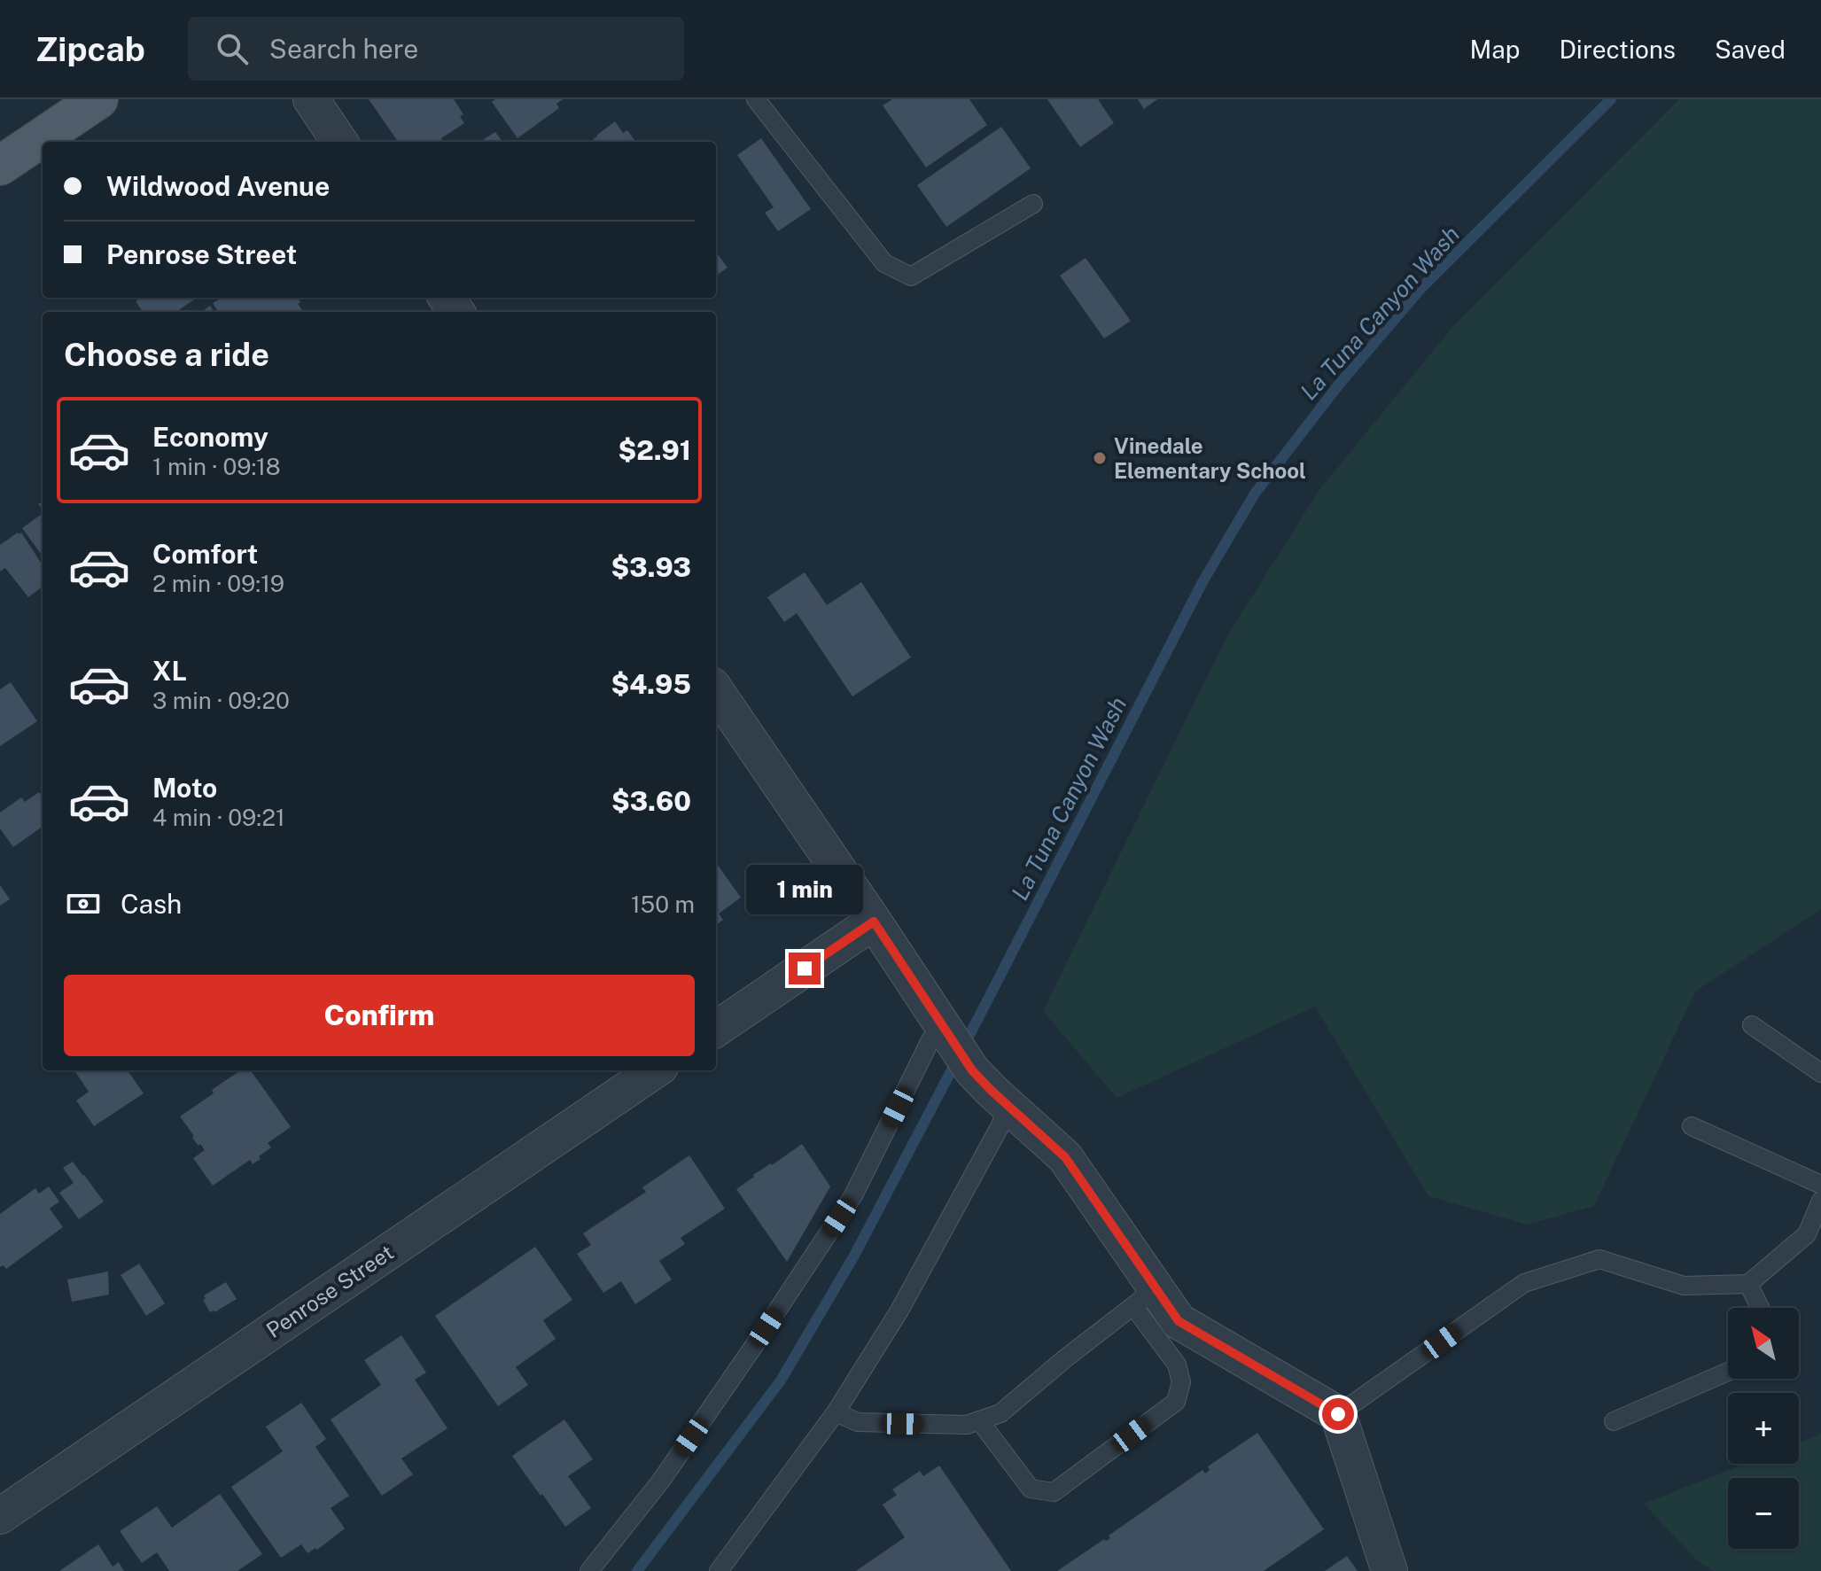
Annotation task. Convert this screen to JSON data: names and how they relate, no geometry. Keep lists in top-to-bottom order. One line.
{"streets":{"street":["Penrose Street"]},"water":["La Tuna Canyon Wash"],"places":["Vinedale Elementary School"],"north":"top left","page":{"header":"Zipcab","search":"Search here","nav":["Map","Directions","Saved"],"banner":["Wildwood Avenue","Penrose Street"],"heading":"Choose a ride","list":[{"name":"Economy","note":"1 min · 09:18","value":"$2.91"},{"name":"Comfort","note":"2 min · 09:19","value":"$3.93"},{"name":"XL","note":"3 min · 09:20","value":"$4.95"},{"name":"Moto","note":"4 min · 09:21","value":"$3.60"}],"bubble":"1 min","pay":["Cash","150 m"],"buttons":"Confirm","map_buttons":["+","−"]}}
